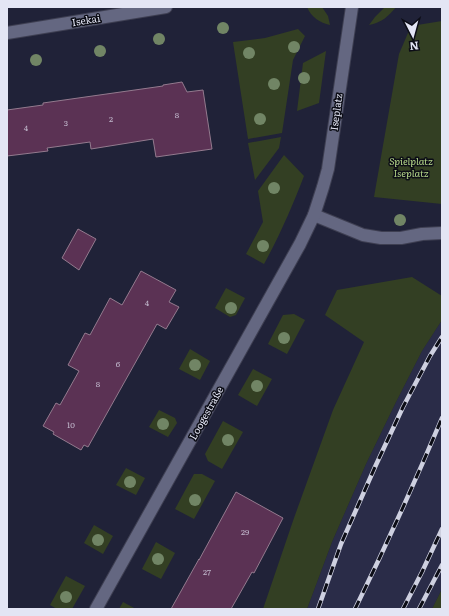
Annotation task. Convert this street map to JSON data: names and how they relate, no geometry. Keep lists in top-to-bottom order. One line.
{"streets":{"street":["Isekai","Iseplatz","Loogestraße"]},"crossings":[["Iseplatz","Loogestraße"]],"parks":["Spielplatz Iseplatz"],"house_numbers":["8","2","3","4","4","6","8","10","29","27"],"north":"bottom"}
